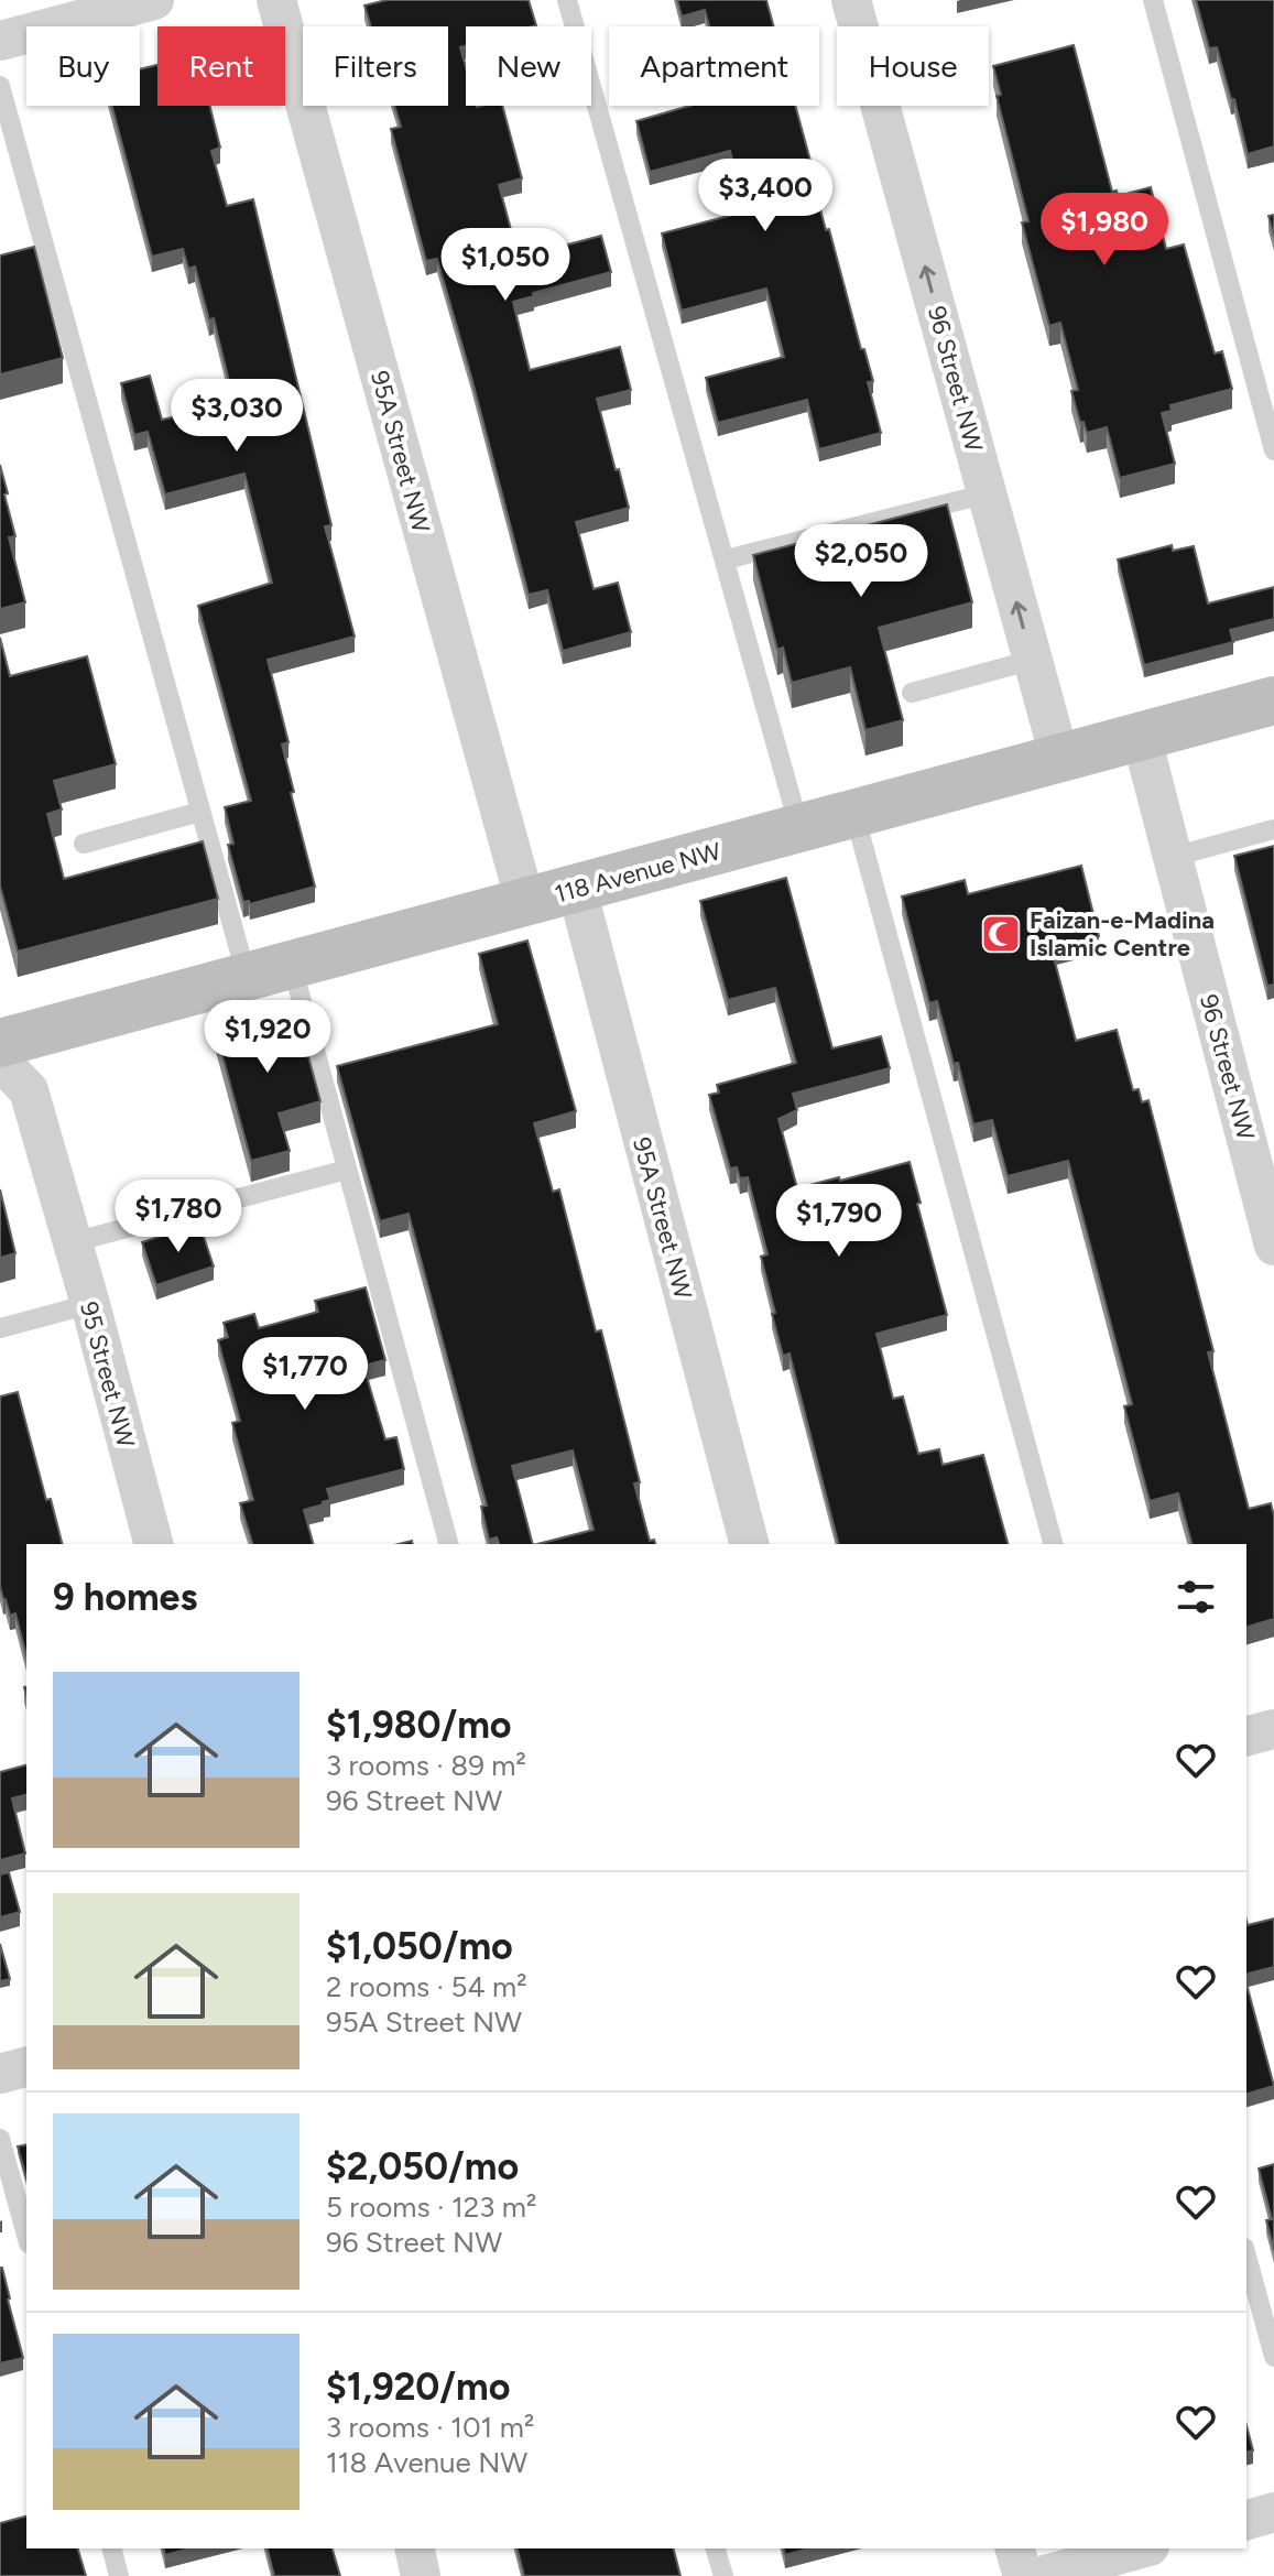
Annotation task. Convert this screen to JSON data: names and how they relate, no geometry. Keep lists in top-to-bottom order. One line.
{"streets":{"main road":["118 Avenue NW"],"street":["96 Street NW","95A Street NW","95 Street NW"]},"crossings":[["96 Street NW","118 Avenue NW"],["95A Street NW","118 Avenue NW"]],"one_way":["96 Street NW"],"places":{"mosque":["Faizan-e-Madina Islamic Centre"]},"page":{"chip":["Buy","Rent","Filters","New","Apartment","House"],"price":["$3,400","$1,980","$1,050","$3,030","$2,050","$1,920","$1,780","$1,790","$1,770"],"heading":"9 homes","list":[{"name":"$1,980/mo","note":"3 rooms · 89 m² · 96 Street NW"},{"name":"$1,050/mo","note":"2 rooms · 54 m² · 95A Street NW"},{"name":"$2,050/mo","note":"5 rooms · 123 m² · 96 Street NW"},{"name":"$1,920/mo","note":"3 rooms · 101 m² · 118 Avenue NW"}]}}
